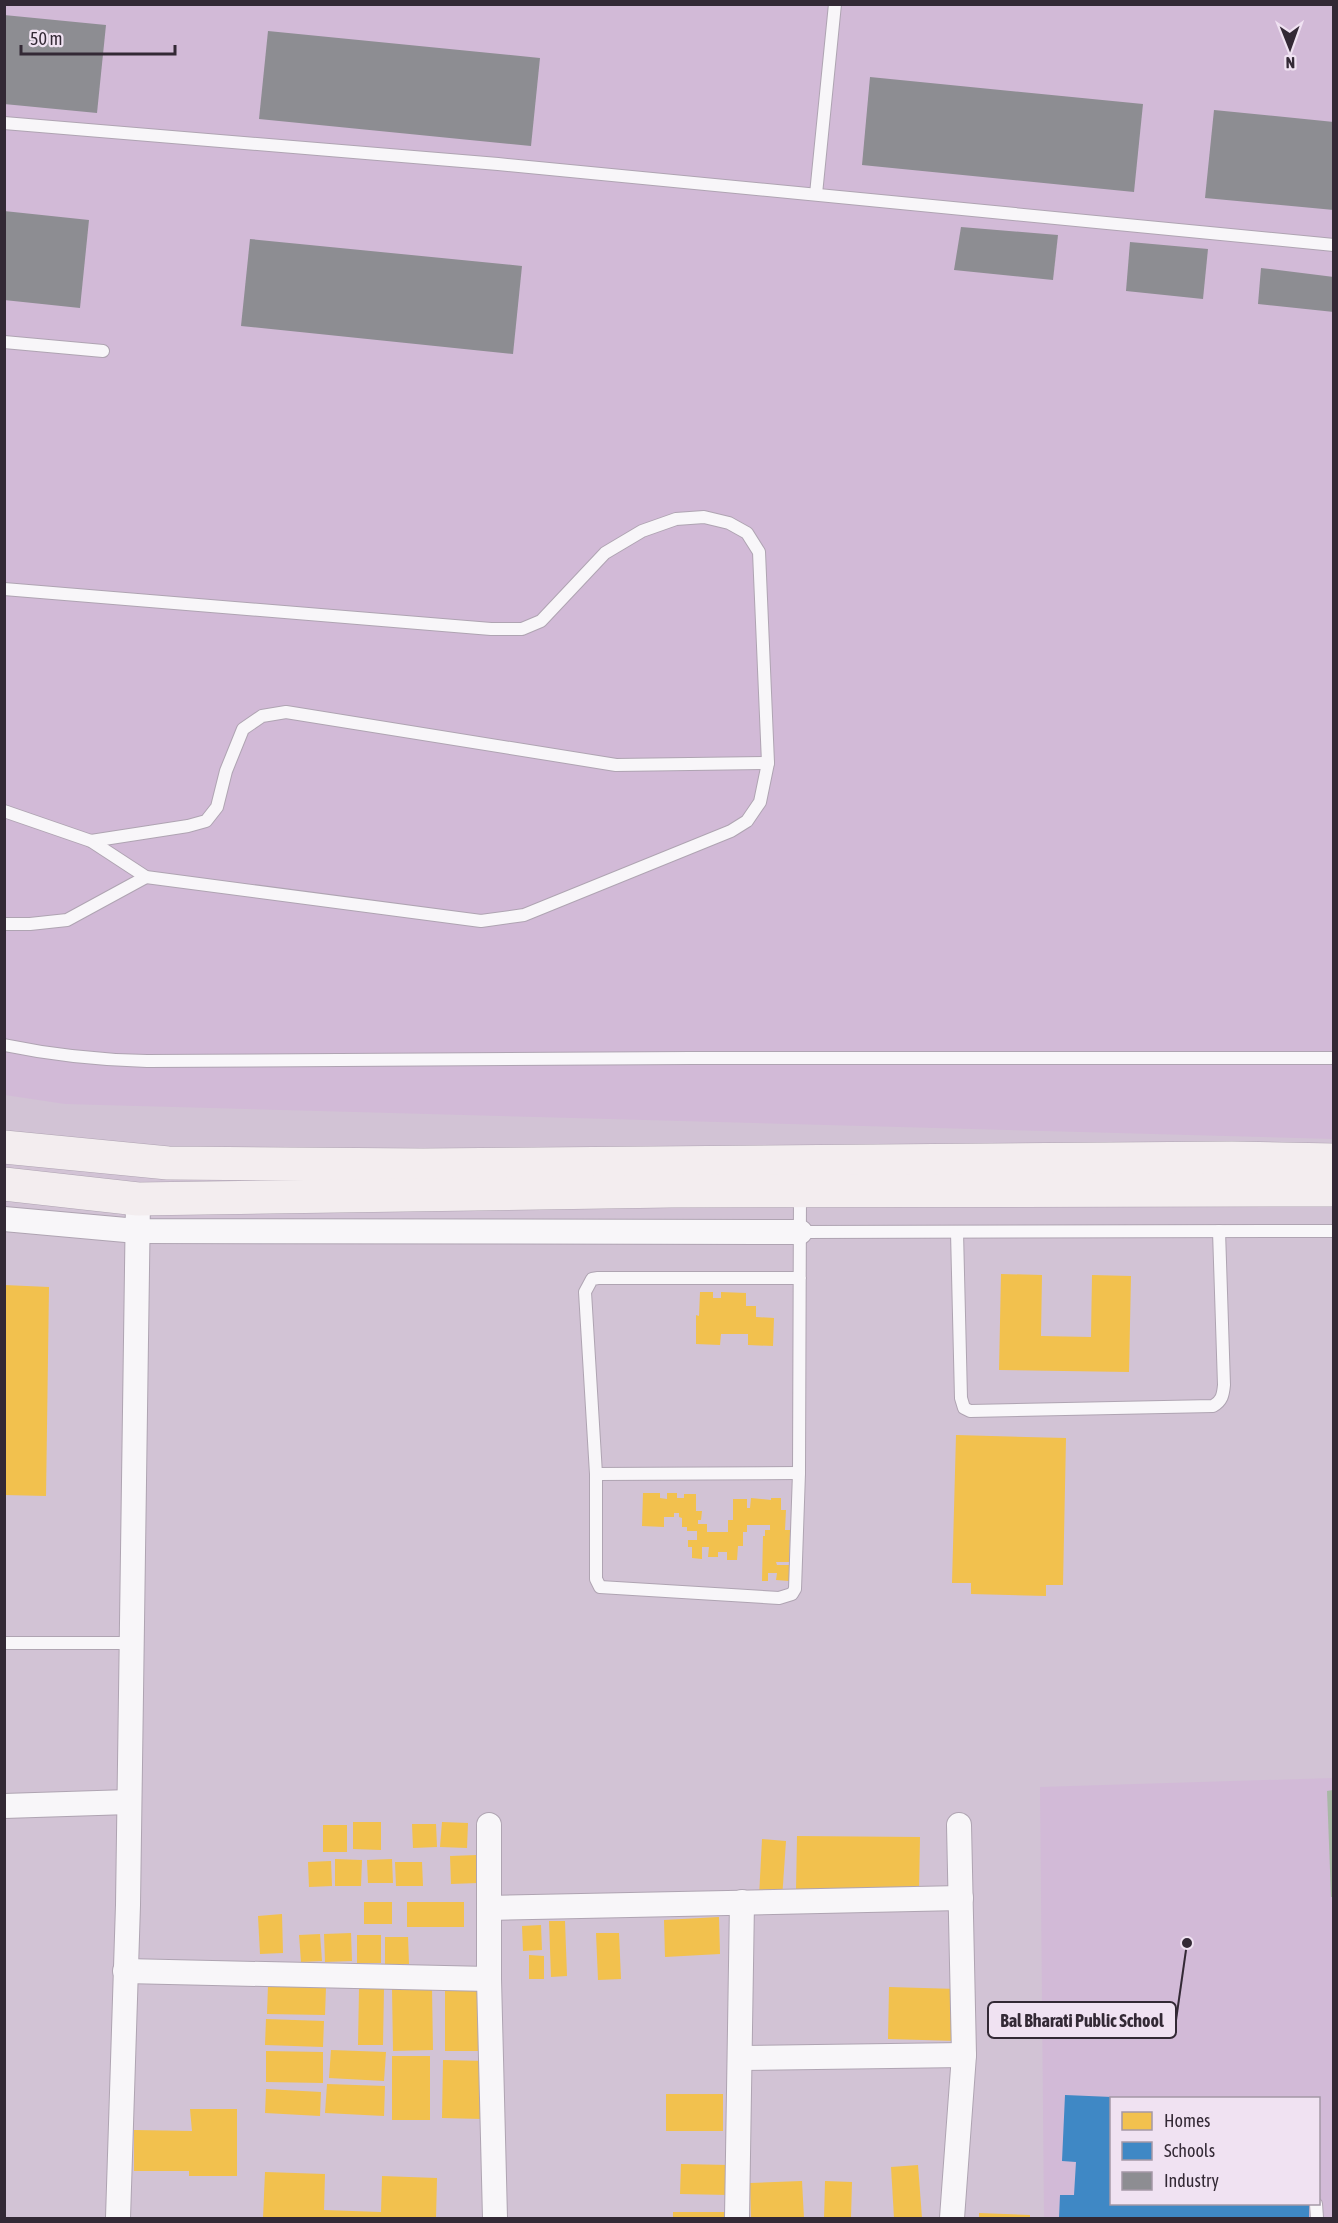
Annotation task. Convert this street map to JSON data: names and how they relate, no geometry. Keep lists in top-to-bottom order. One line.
{"places":["Bal Bharati Public School"],"legend":["Homes","Schools","Industry"],"scale_bar":"50 m","north":"bottom"}
